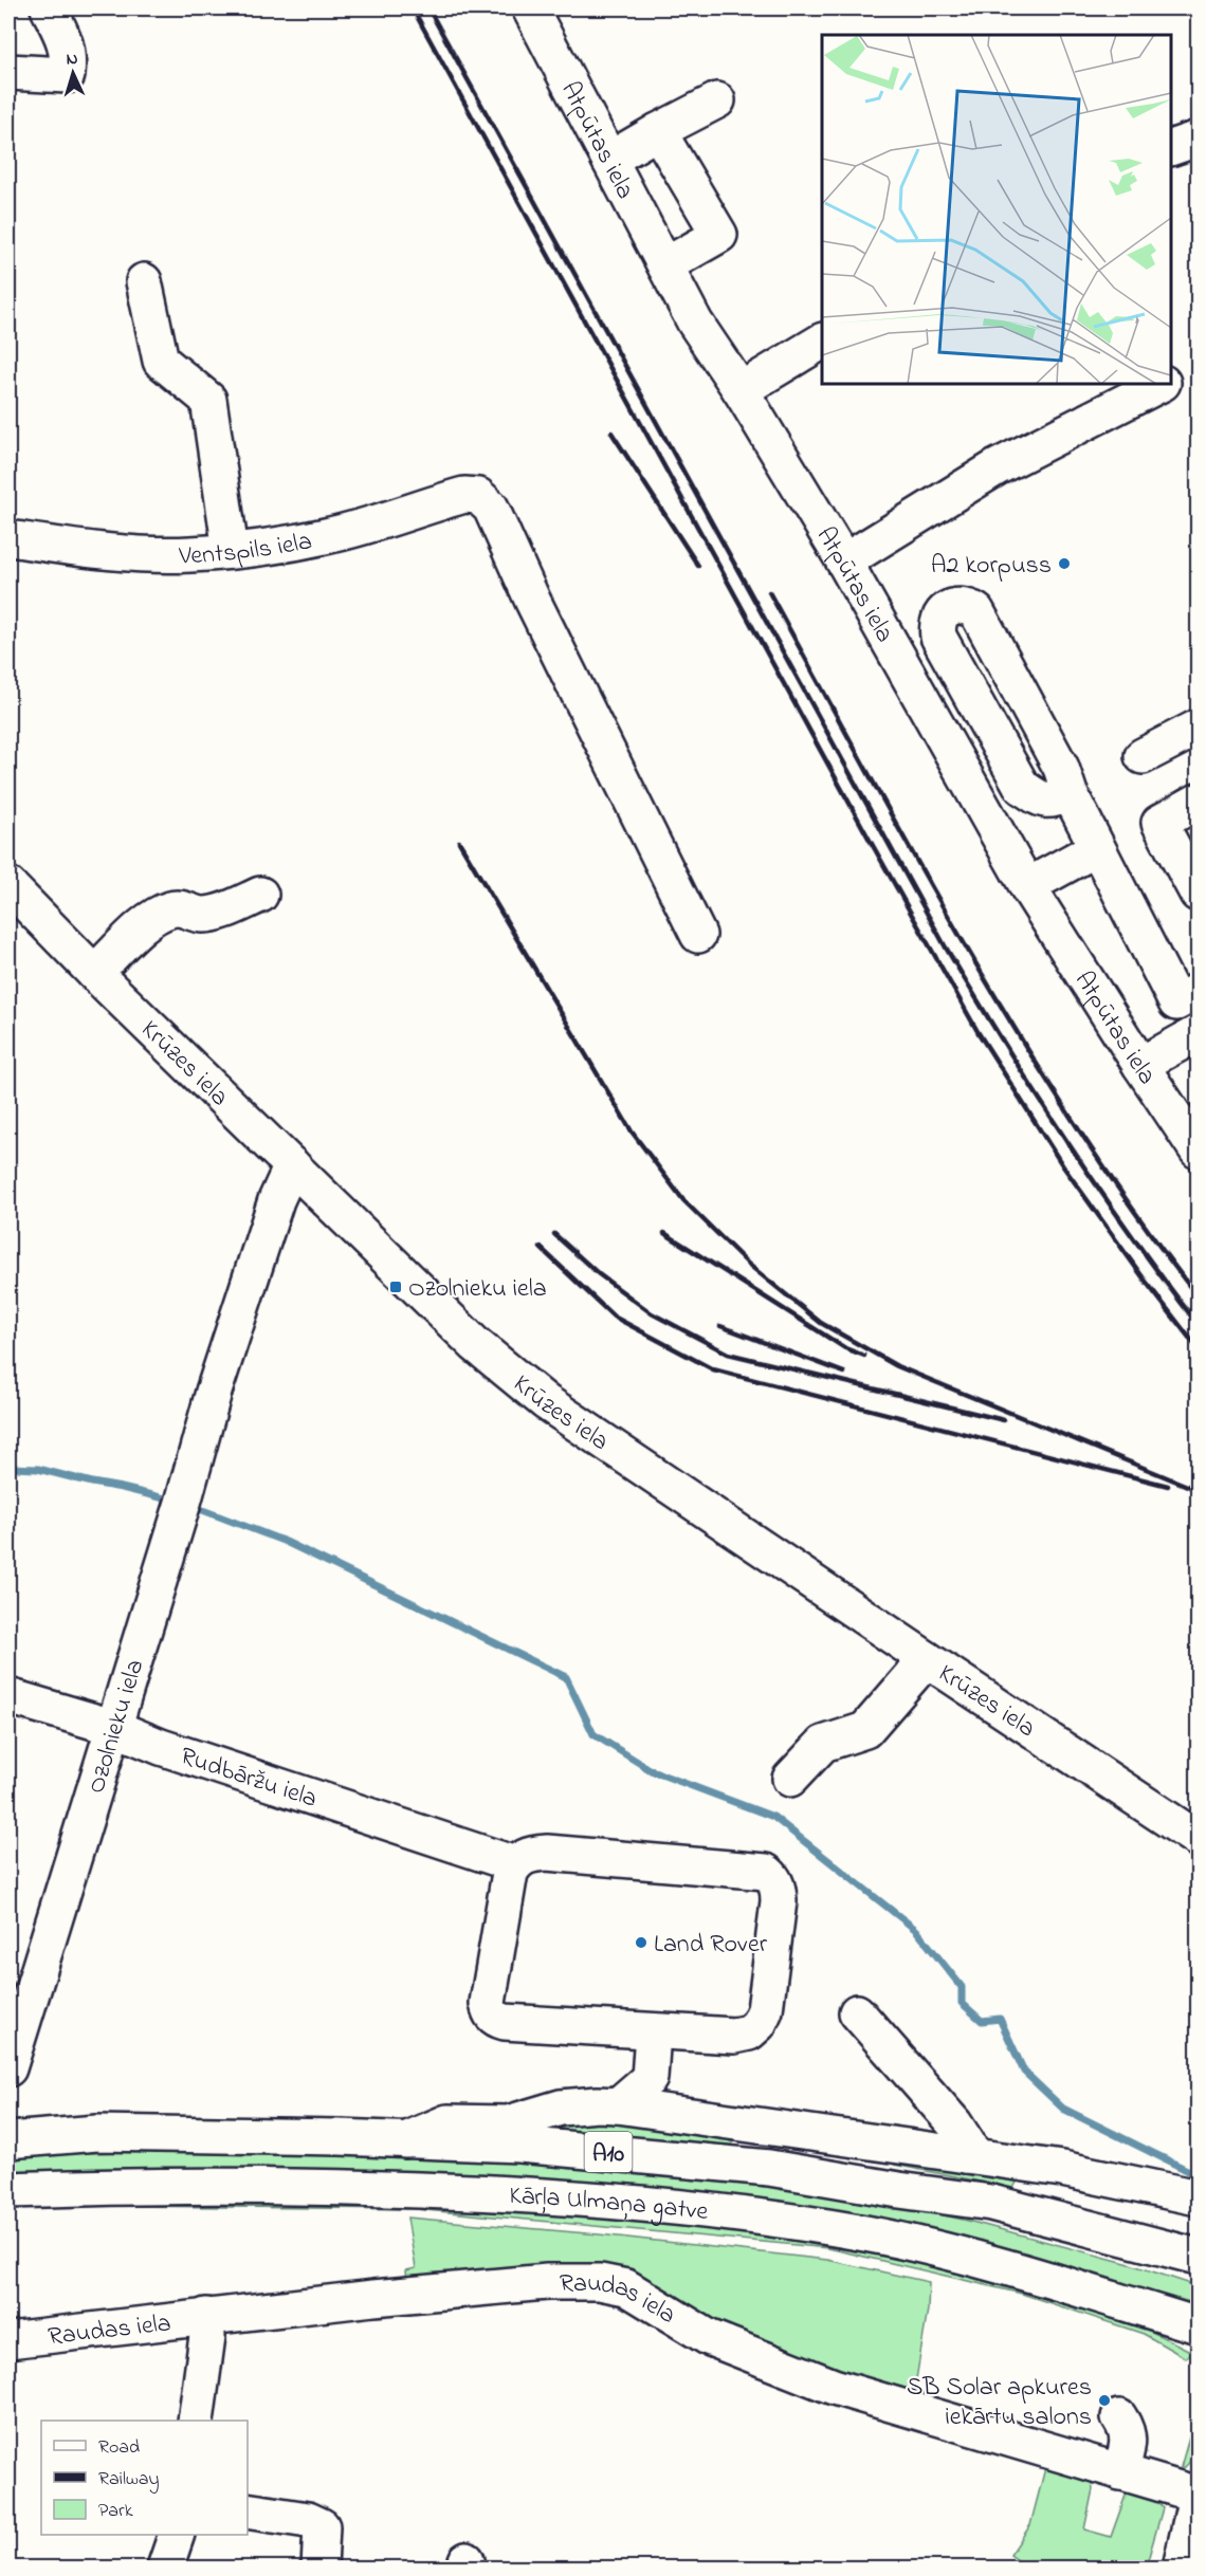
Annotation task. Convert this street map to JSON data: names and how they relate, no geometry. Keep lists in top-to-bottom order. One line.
{"streets":{"main road":["Atpūtas iela","Ventspils iela","Krūzes iela","Ozolnieku iela","Rudbāržu iela","A10","Kārļa Ulmaņa gatve","Raudas iela"]},"crossings":[["Krūzes iela","Ozolnieku iela"],["Ozolnieku iela","Rudbāržu iela"]],"places":{"other":["A2 korpuss","Land Rover","SB Solar apkures iekārtu salons"],"transit":["Ozolnieku iela"]},"legend":["Road","Railway","Park"],"north":"top"}
